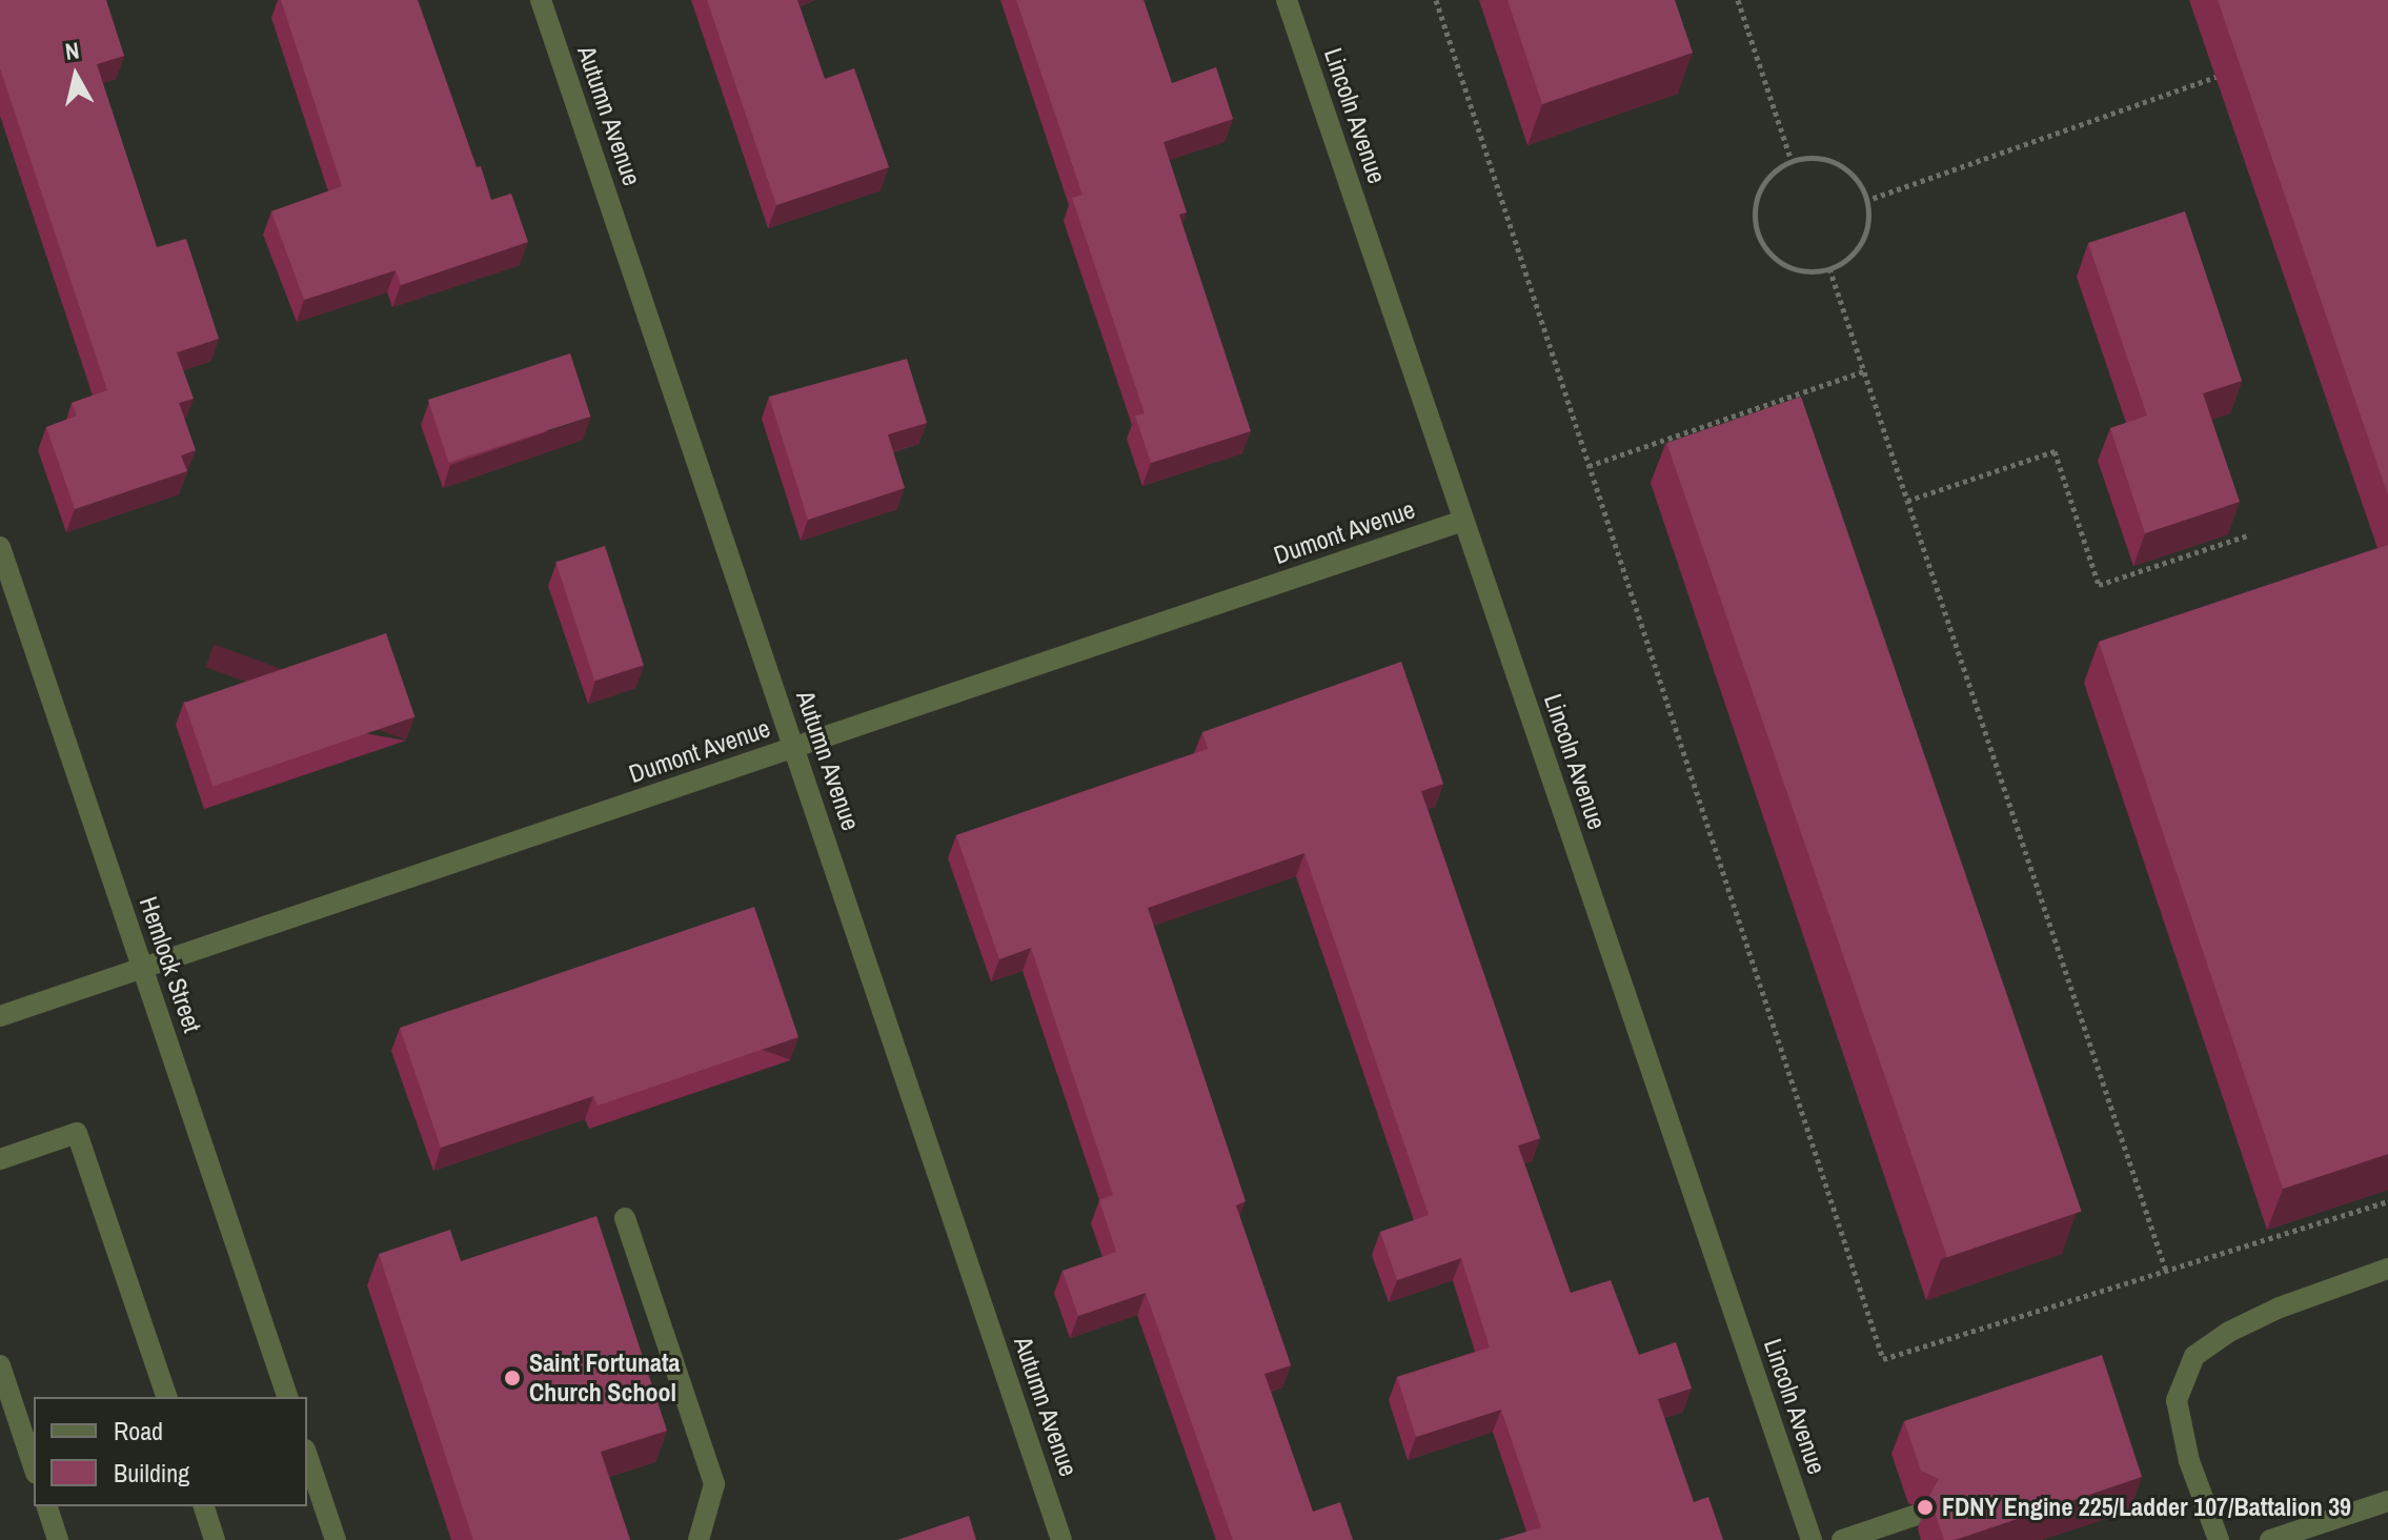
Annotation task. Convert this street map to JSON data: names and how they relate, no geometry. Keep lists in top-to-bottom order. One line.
{"streets":{"street":["Autumn Avenue","Lincoln Avenue","Dumont Avenue","Hemlock Street"]},"crossings":[["Autumn Avenue","Dumont Avenue"],["Lincoln Avenue","Dumont Avenue"],["Dumont Avenue","Hemlock Street"]],"places":["Saint Fortunata Church School","FDNY Engine 225/Ladder 107/Battalion 39"],"legend":["Road","Building"],"north":"top"}
